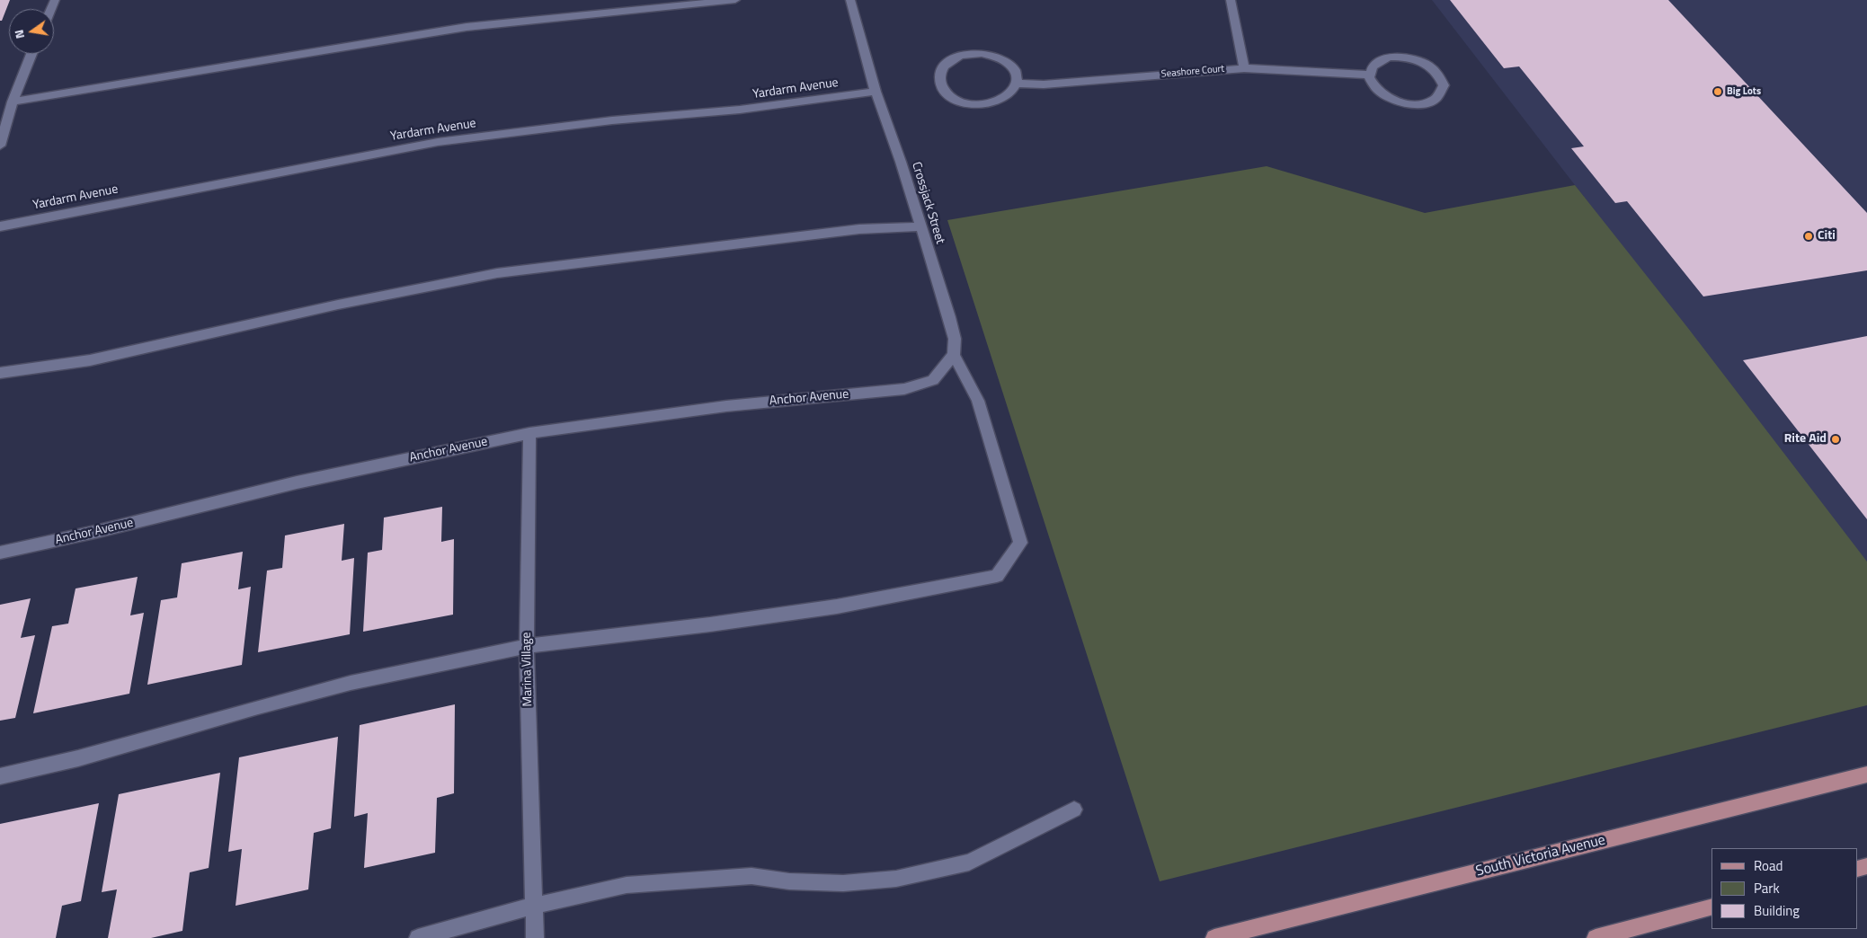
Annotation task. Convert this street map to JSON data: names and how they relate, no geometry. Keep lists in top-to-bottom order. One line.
{"streets":{"main road":["South Victoria Avenue"],"street":["Seashore Court","Yardarm Avenue","Crossjack Street","Anchor Avenue","Marina Village"]},"crossings":[["Yardarm Avenue","Crossjack Street"],["Crossjack Street","Anchor Avenue"],["Anchor Avenue","Marina Village"]],"places":["Big Lots","Citi","Rite Aid"],"legend":["Road","Park","Building"],"north":"left"}
